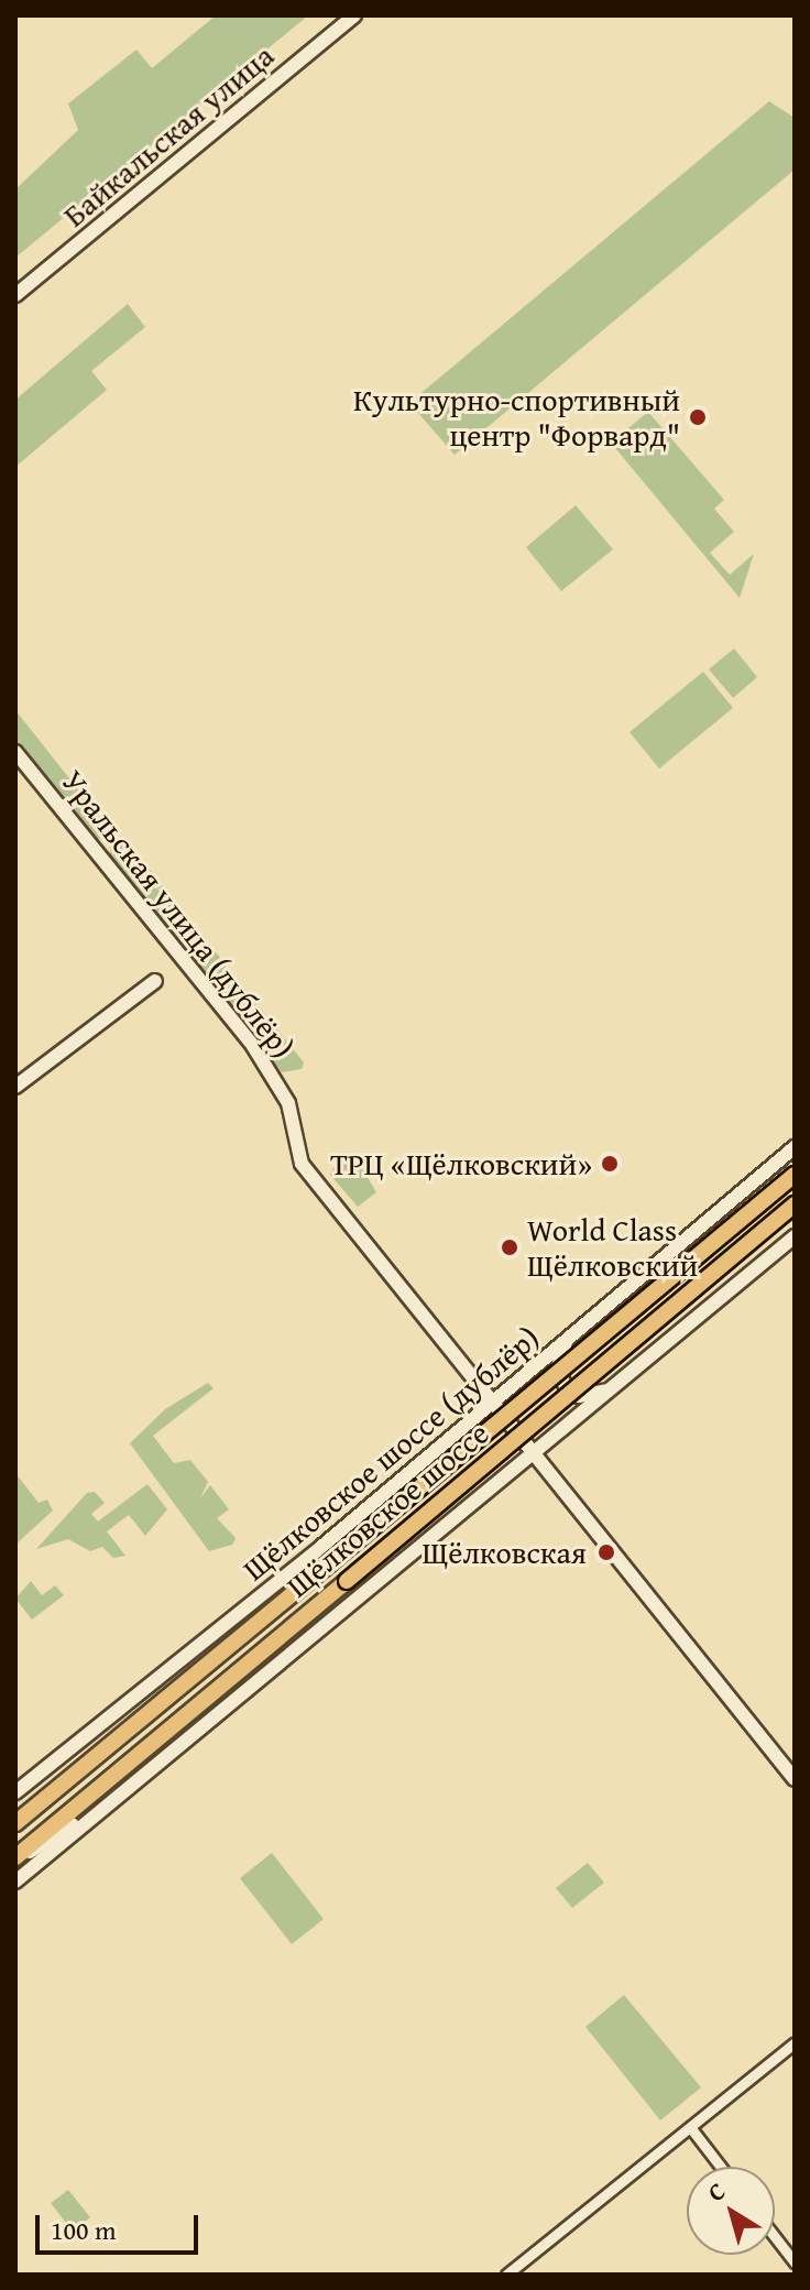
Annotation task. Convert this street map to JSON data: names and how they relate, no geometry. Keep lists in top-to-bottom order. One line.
{"streets":{"main road":["Байкальская улица","Уральская улица (дублёр)","Щёлковское шоссе (дублёр)","Щёлковское шоссе"]},"crossings":[["Уральская улица (дублёр)","Щёлковское шоссе (дублёр)"]],"places":["Культурно-спортивный центр \"Форвард\"","ТРЦ «Щёлковский»","World Class Щёлковский","Щёлковская"],"scale_bar":"100 m","north":"top left"}
